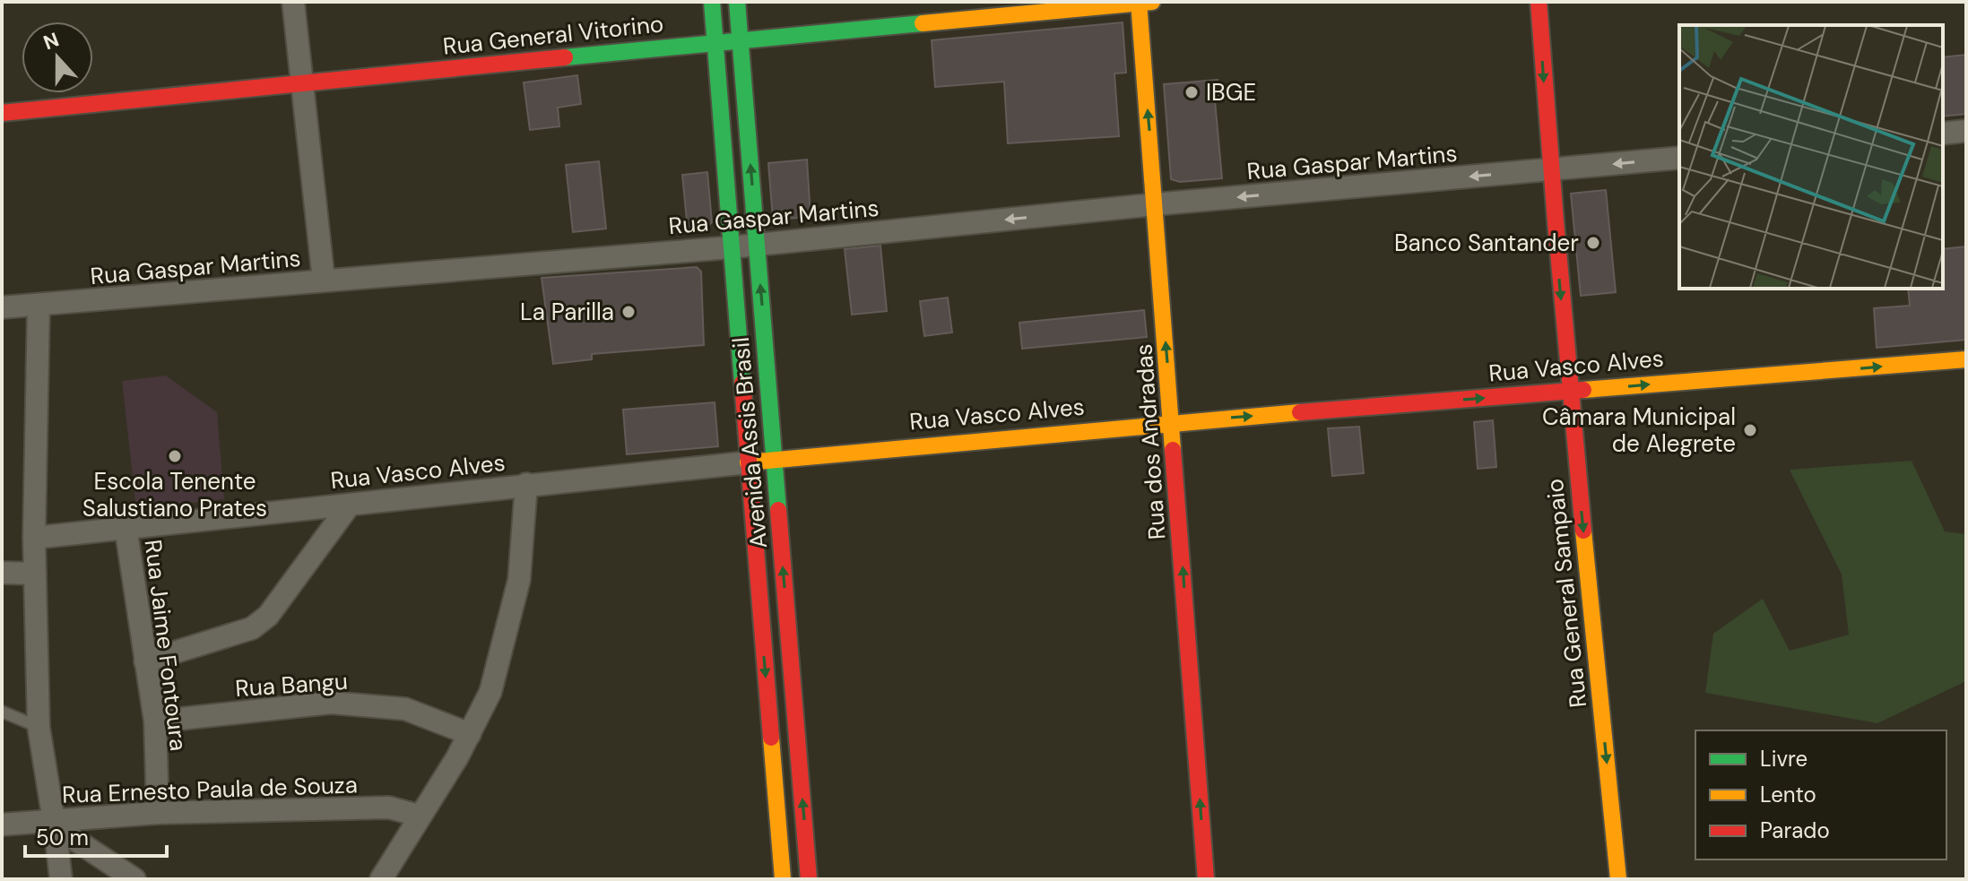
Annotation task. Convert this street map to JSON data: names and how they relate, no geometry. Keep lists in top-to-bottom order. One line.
{"streets":{"street":["Rua General Vitorino","Rua Gaspar Martins","Rua Vasco Alves","Rua dos Andradas","Avenida Assis Brasil","Rua General Sampaio","Rua Jaime Fontoura","Rua Bangu","Rua Ernesto Paula de Souza"]},"crossings":[["Rua General Vitorino","Rua dos Andradas"],["Rua General Vitorino","Avenida Assis Brasil"],["Rua Gaspar Martins","Rua dos Andradas"],["Rua Gaspar Martins","Avenida Assis Brasil"],["Rua Gaspar Martins","Rua General Sampaio"],["Rua Vasco Alves","Rua dos Andradas"],["Rua Vasco Alves","Avenida Assis Brasil"],["Rua Vasco Alves","Rua General Sampaio"],["Rua Vasco Alves","Rua Jaime Fontoura"],["Rua Jaime Fontoura","Rua Bangu"],["Rua Jaime Fontoura","Rua Ernesto Paula de Souza"]],"one_way":["Rua Gaspar Martins","Rua Vasco Alves","Rua dos Andradas","Rua General Sampaio"],"places":["IBGE","Banco Santander","La Parilla","Câmara Municipal de Alegrete","Escola Tenente Salustiano Prates"],"legend":["Livre","Lento","Parado"],"scale_bar":"50 m","north":"top"}
